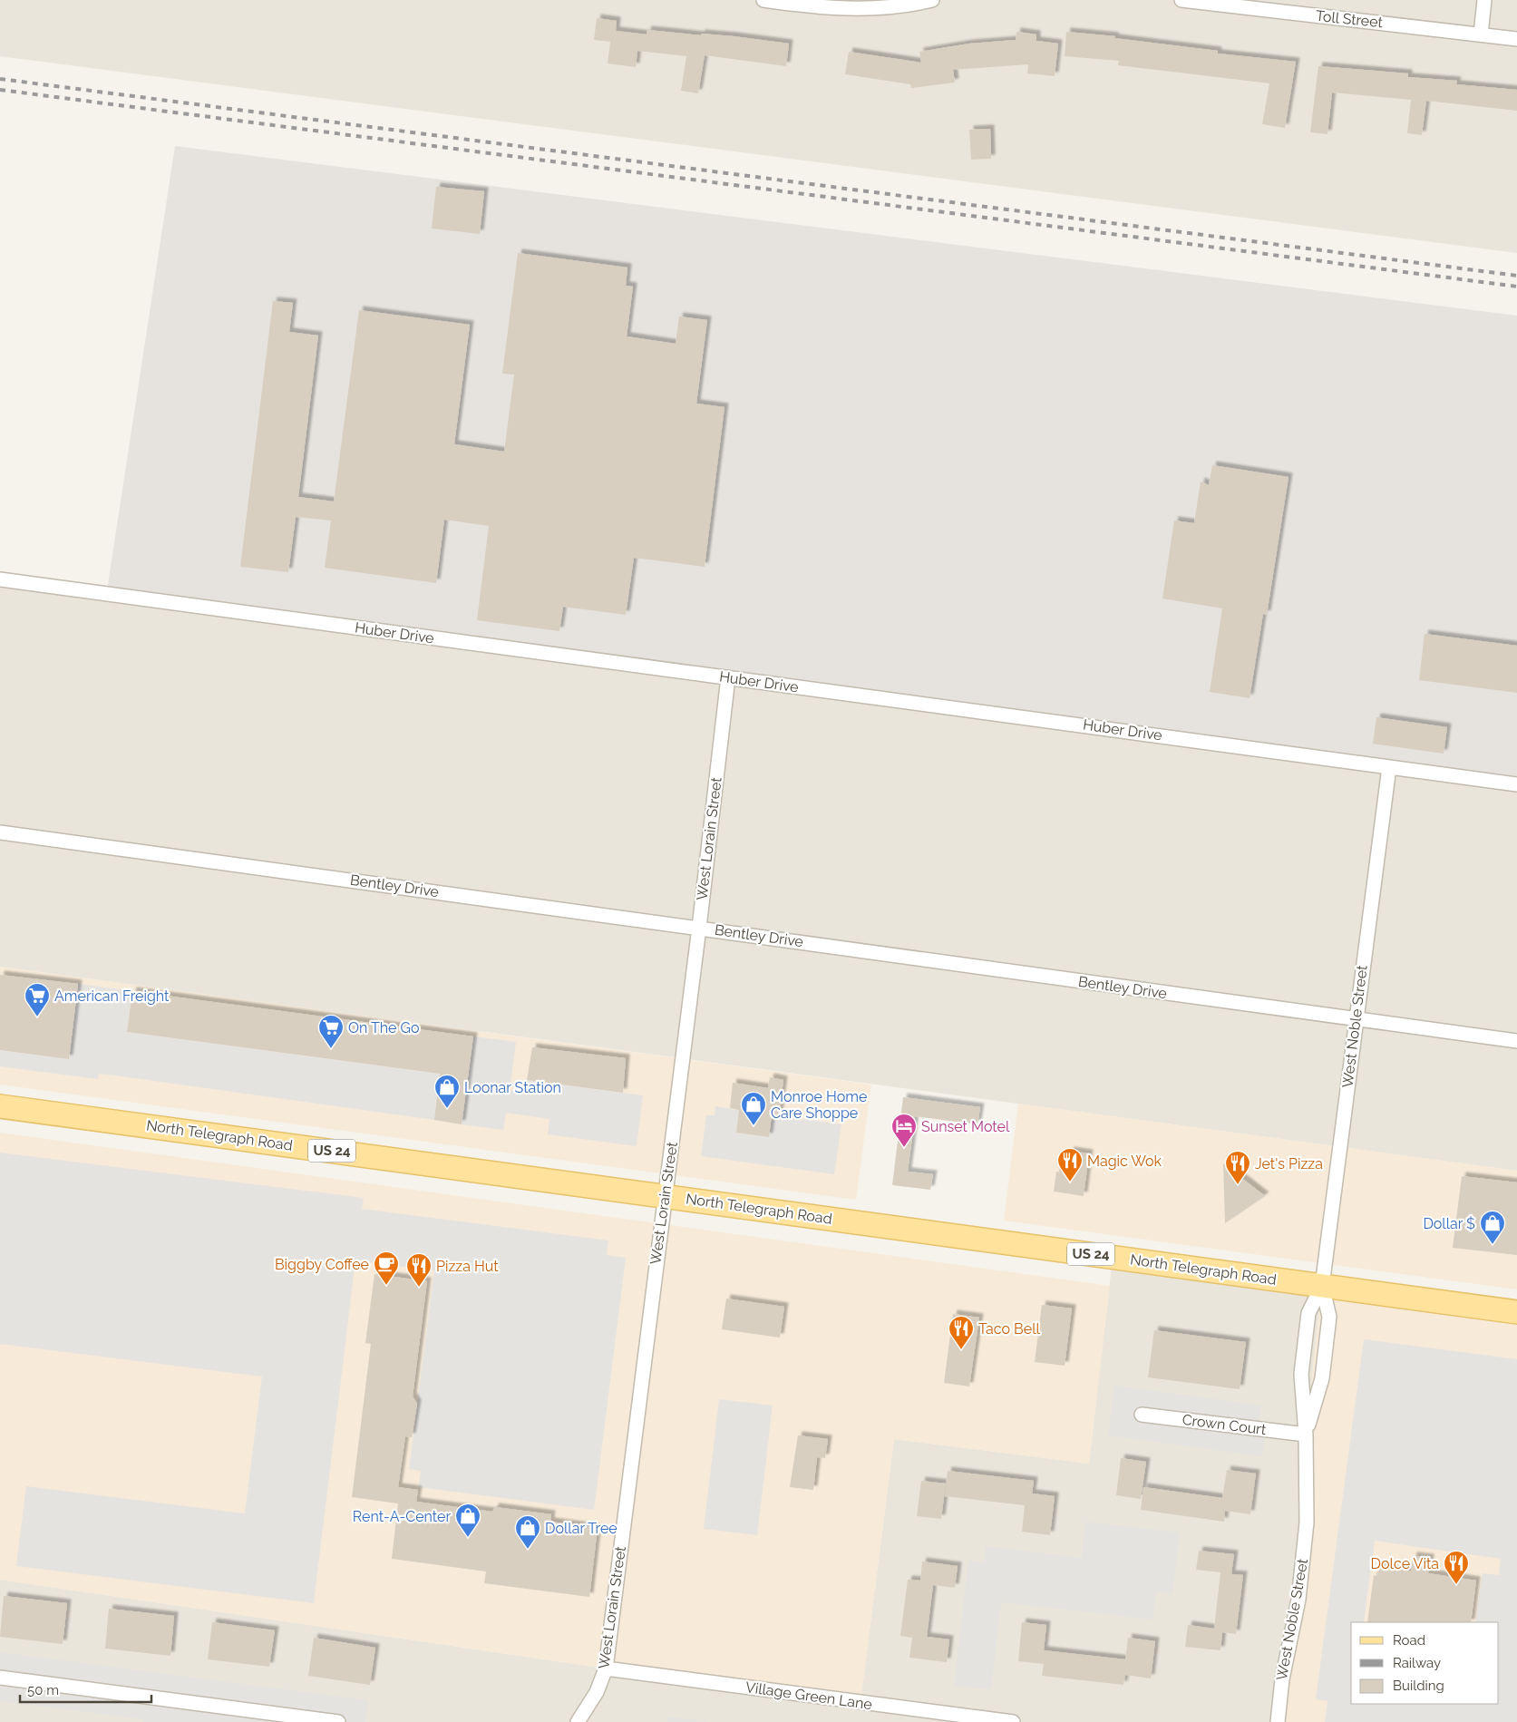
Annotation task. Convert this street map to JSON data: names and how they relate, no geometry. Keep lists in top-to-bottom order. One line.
{"streets":{"main road":["North Telegraph Road","US 24"],"street":["Toll Street","Huber Drive","West Lorain Street","Bentley Drive","West Noble Street","Crown Court","Village Green Lane"]},"crossings":[["Huber Drive","West Lorain Street"],["Huber Drive","West Noble Street"],["West Lorain Street","Bentley Drive"],["West Lorain Street","North Telegraph Road"],["West Lorain Street","Village Green Lane"],["Bentley Drive","West Noble Street"],["West Noble Street","North Telegraph Road"],["West Noble Street","Crown Court"]],"places":{"supermarket":["American Freight","On The Go"],"shop":["Loonar Station","Monroe Home Care Shoppe","Dollar $","Rent-A-Center","Dollar Tree"],"hotel":["Sunset Motel"],"restaurant":["Magic Wok","Jet's Pizza","Pizza Hut","Taco Bell","Dolce Vita"],"cafe":["Biggby Coffee"]},"legend":["Road","Railway","Building"],"scale_bar":"50 m"}
